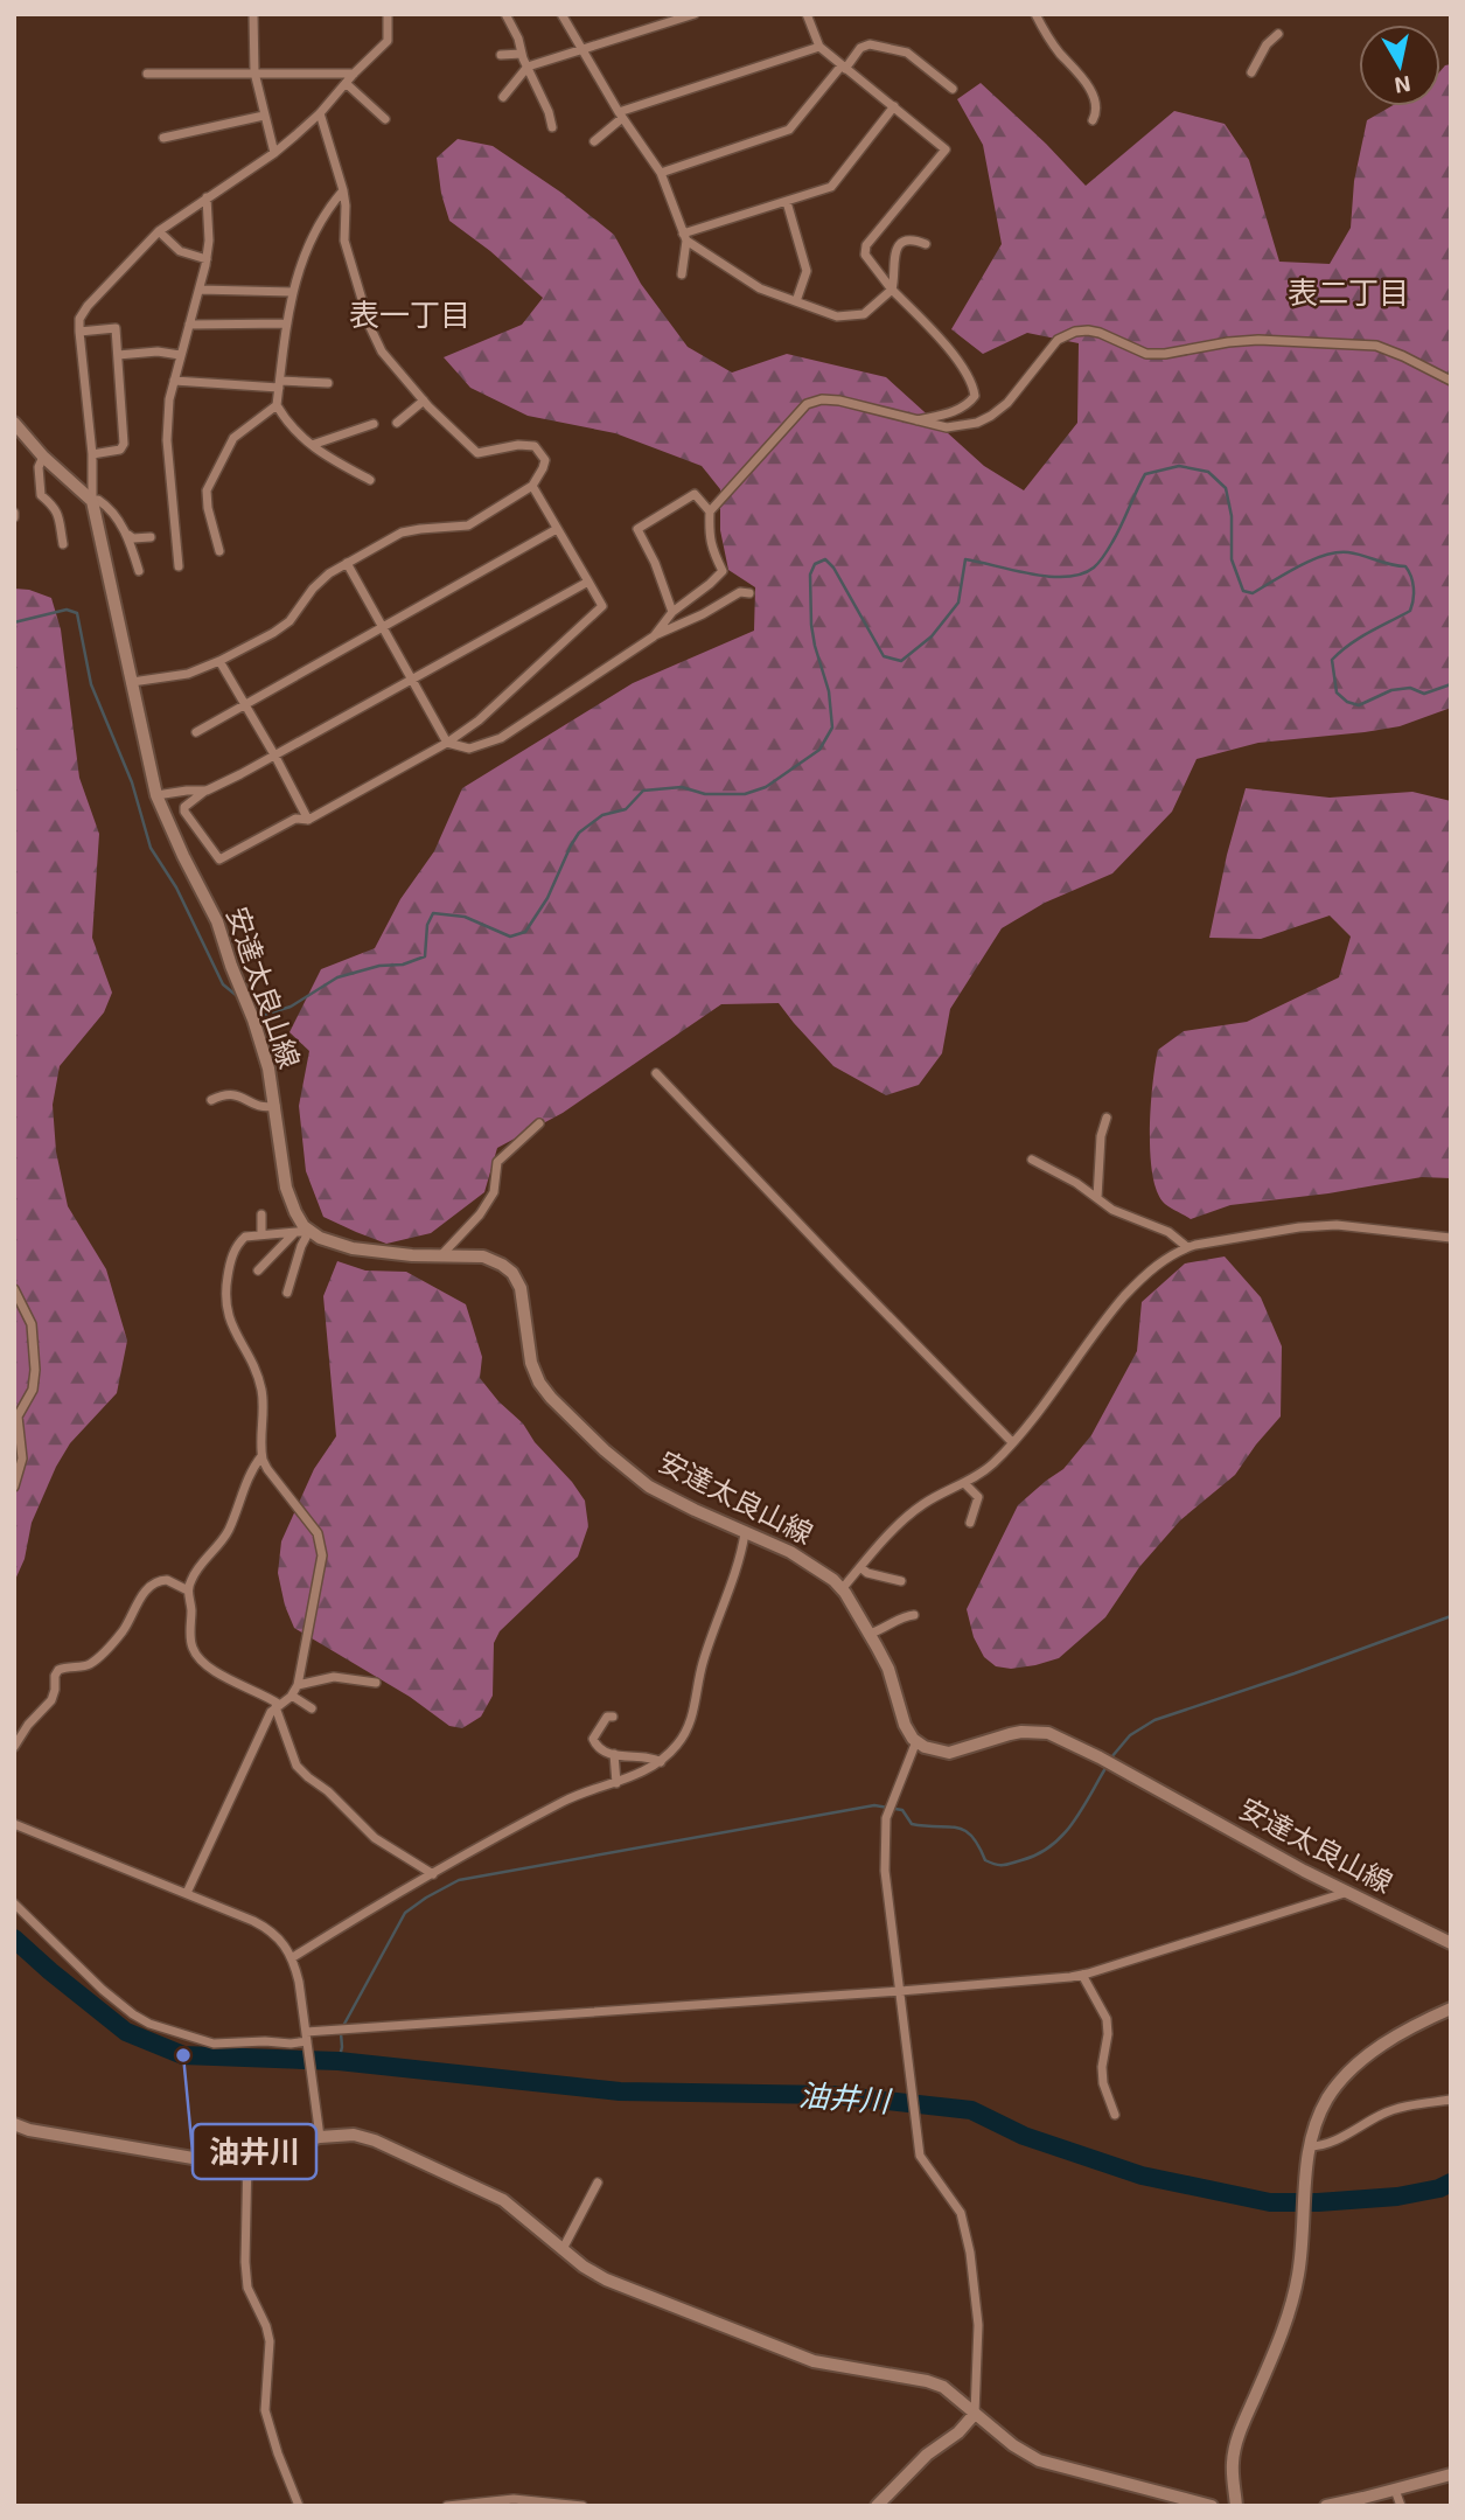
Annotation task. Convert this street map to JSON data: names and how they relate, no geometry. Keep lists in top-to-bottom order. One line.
{"streets":{"main road":["安達太良山線"]},"districts":["表二丁目","表一丁目"],"water":["油井川"],"places":["油井川"],"north":"bottom"}
